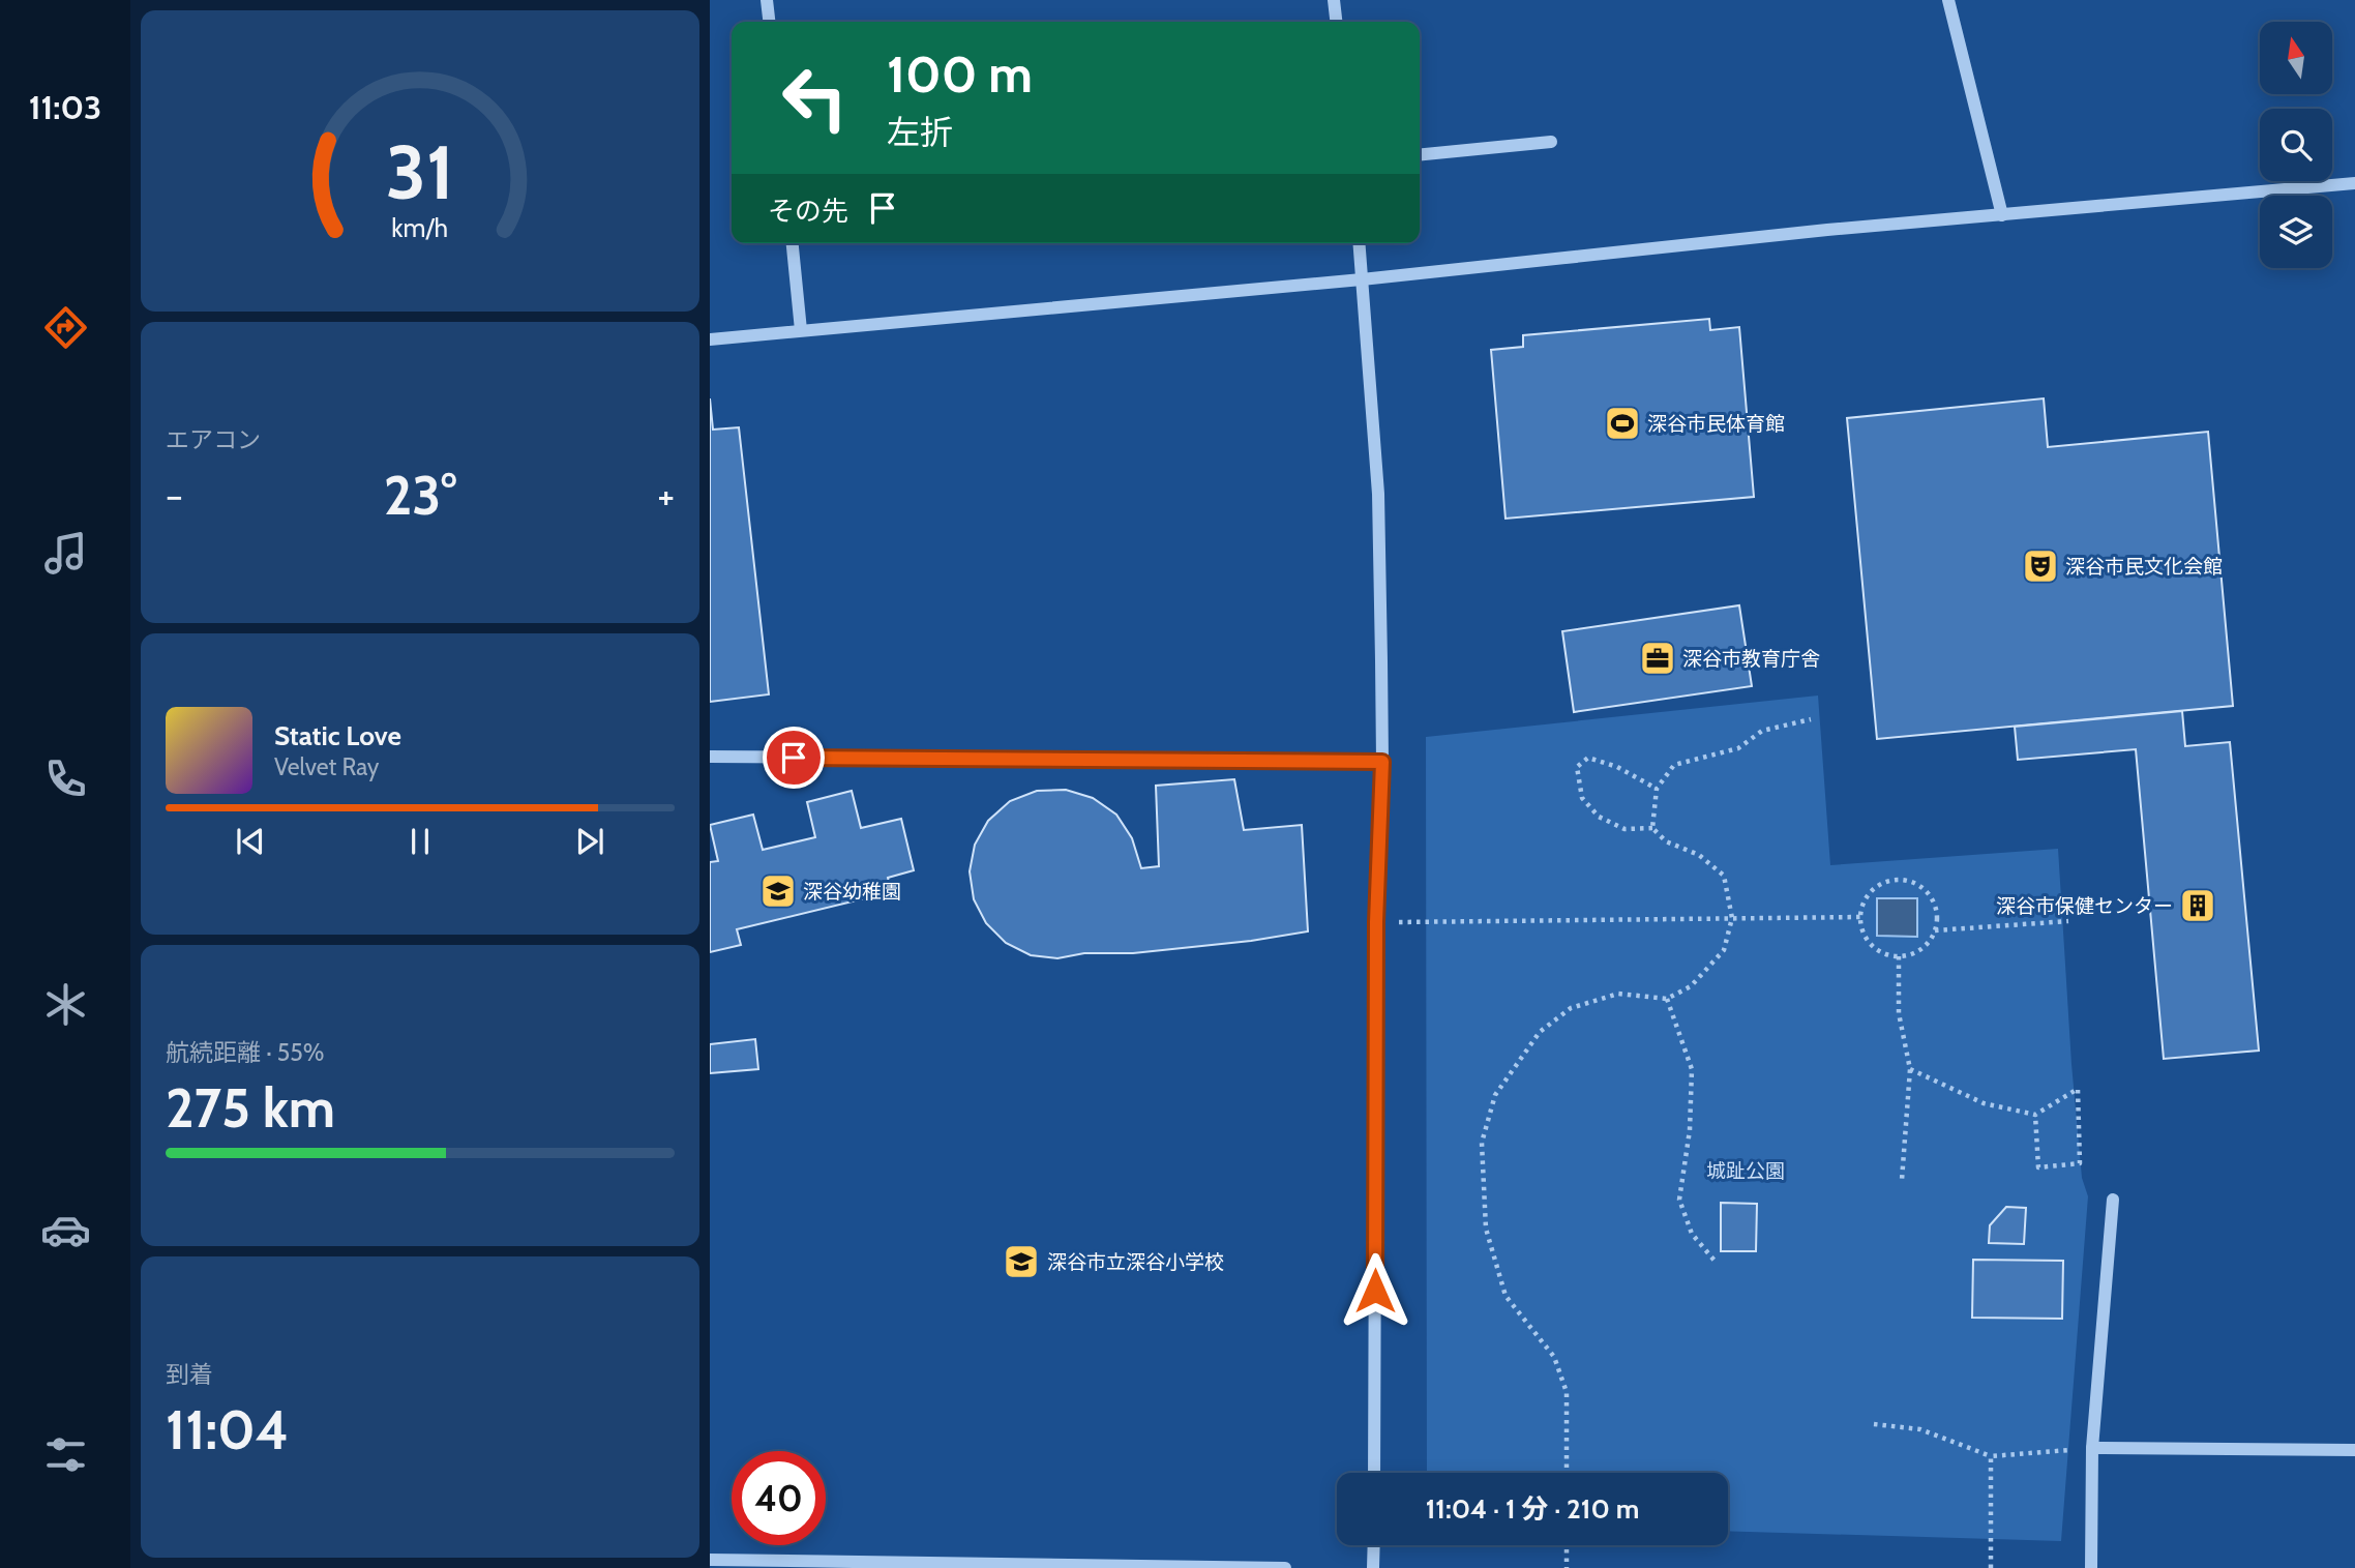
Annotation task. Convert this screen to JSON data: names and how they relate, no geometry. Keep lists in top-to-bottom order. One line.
{"parks":["城趾公園"],"places":{"sports":["深谷市民体育館"],"theatre":["深谷市民文化会館"],"office":["深谷市教育庁舎"],"school or university":["深谷幼稚園","深谷市立深谷小学校"],"building":["深谷市保健センター"]},"north":"top","page":{"tabs":"11:03","turn":["100 m","左折"],"then":"その先","tile":["エアコン",["航続距離 · 55%","275 km"],["到着","11:04"]],"heat":["−","23°","+"],"song":["Static Love","Velvet Ray"],"limit":"40","trip":"11:04 · 1 分 · 210 m","gauge":["31","km/h"]}}
